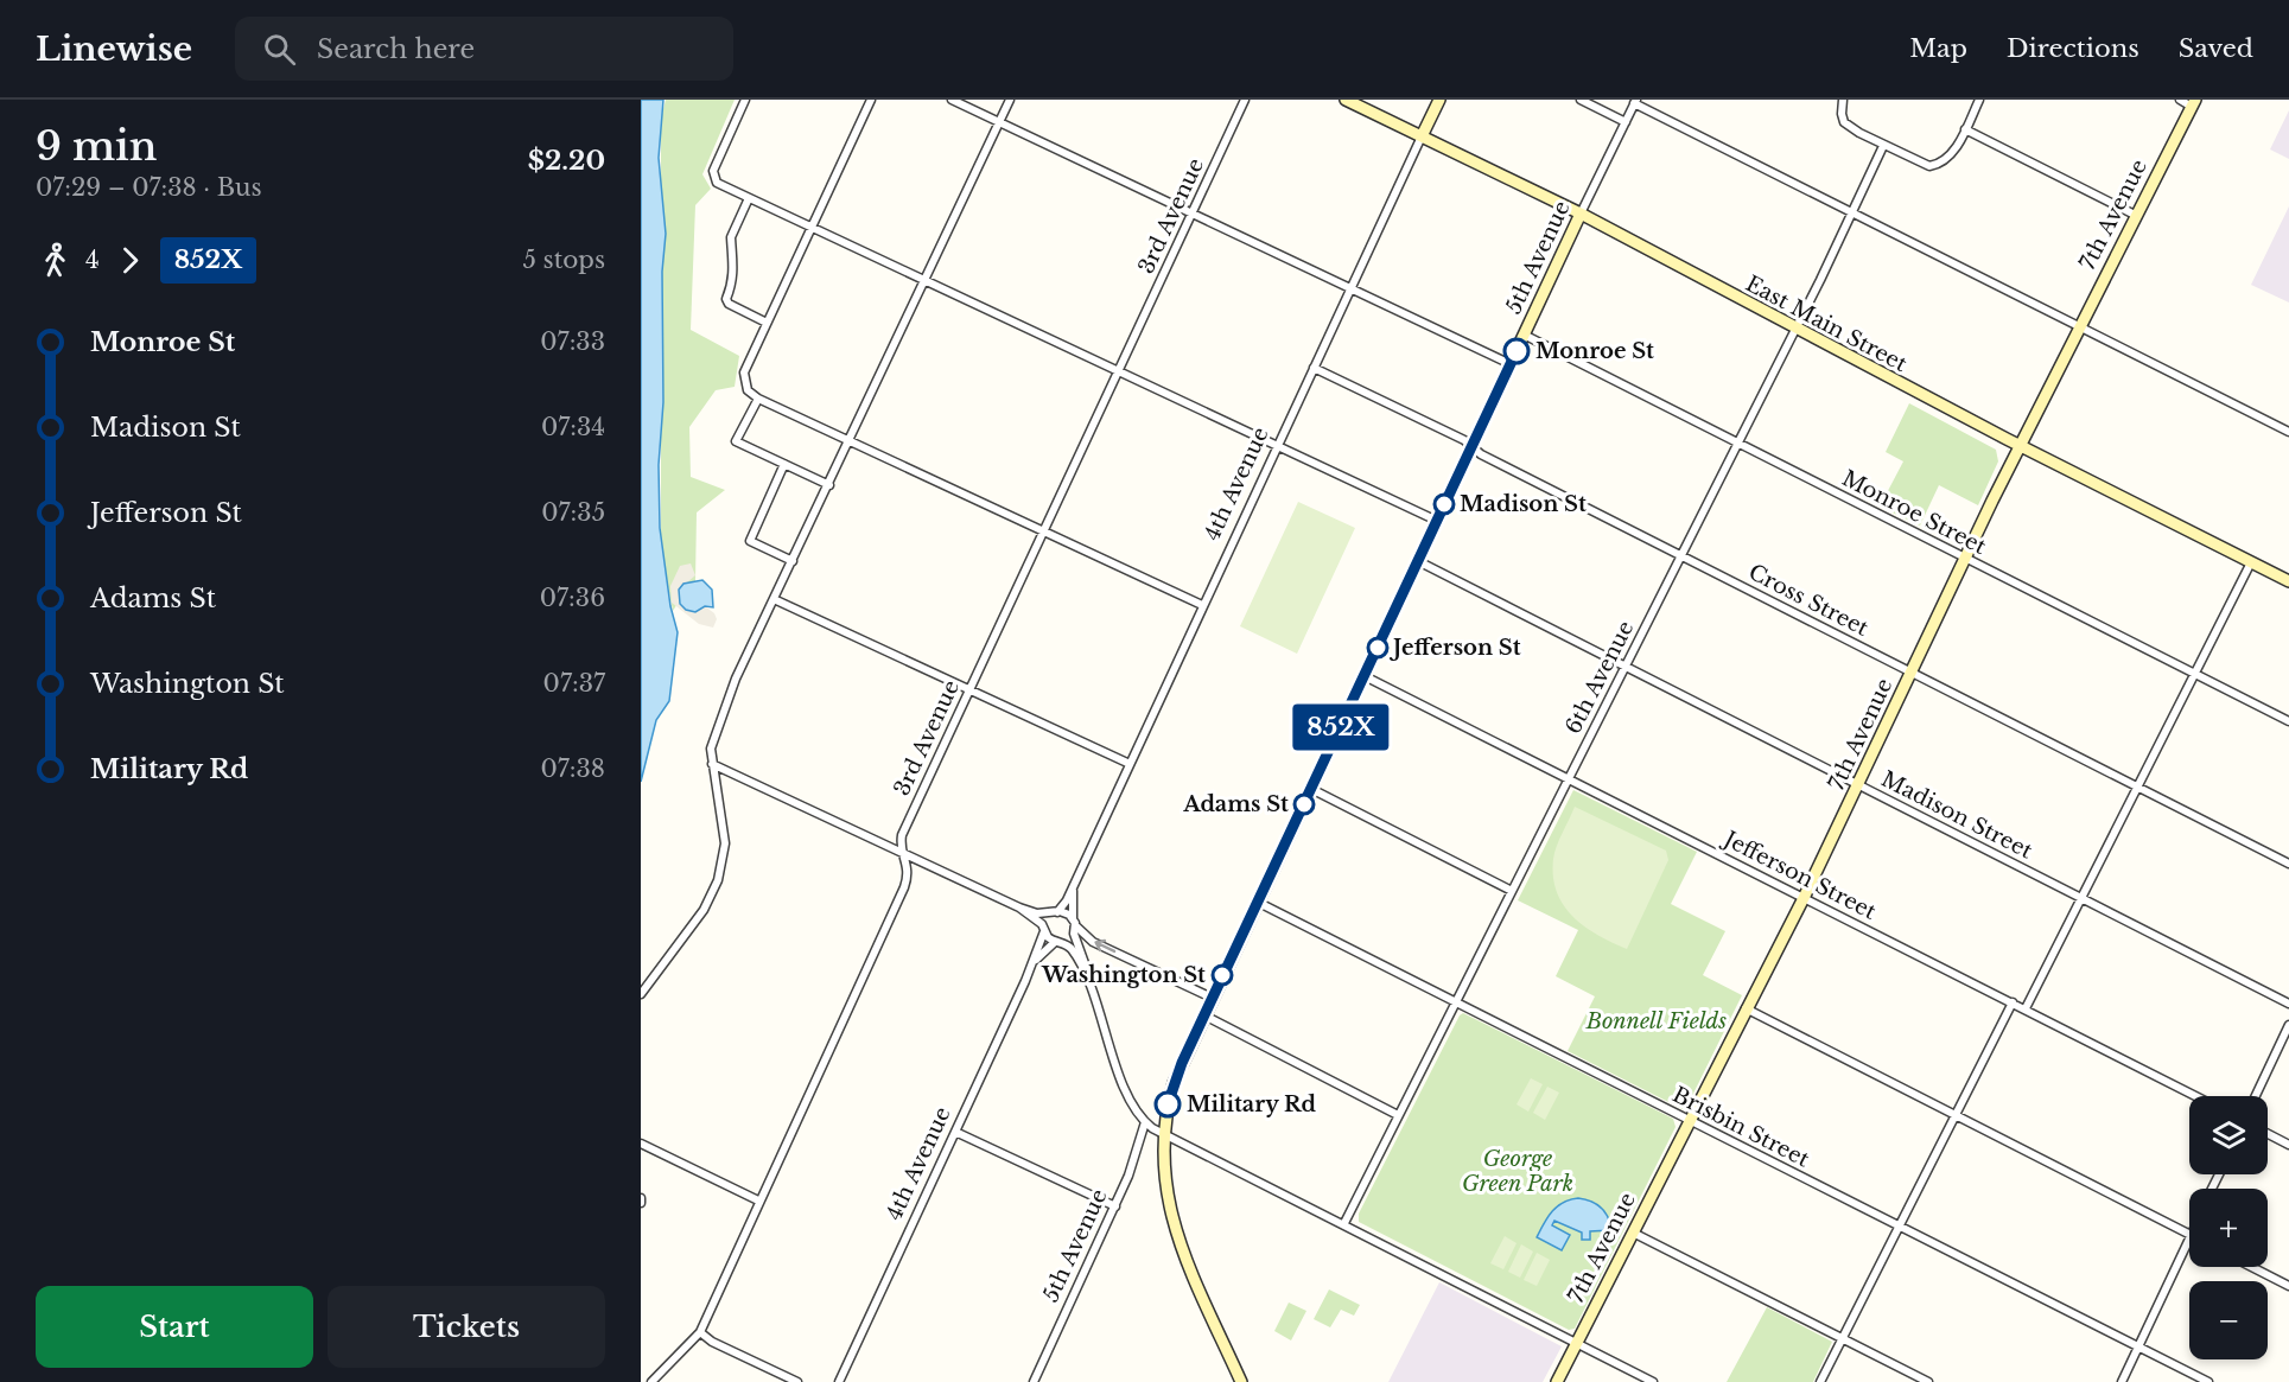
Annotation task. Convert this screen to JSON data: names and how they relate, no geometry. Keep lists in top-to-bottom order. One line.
{"streets":{"main road":["7th Avenue","5th Avenue","East Main Street","4th Avenue"],"street":["3rd Avenue","Monroe Street","Cross Street","6th Avenue","Madison Street","Jefferson Street","Brisbin Street"]},"crossings":[["7th Avenue","East Main Street"],["7th Avenue","Monroe Street"],["7th Avenue","Cross Street"],["7th Avenue","Madison Street"],["7th Avenue","Jefferson Street"],["7th Avenue","Brisbin Street"],["5th Avenue","East Main Street"],["5th Avenue","Monroe Street"],["5th Avenue","Cross Street"],["5th Avenue","Madison Street"],["5th Avenue","Jefferson Street"],["5th Avenue","Brisbin Street"],["East Main Street","4th Avenue"],["East Main Street","6th Avenue"],["4th Avenue","Cross Street"],["Monroe Street","6th Avenue"],["Cross Street","6th Avenue"],["6th Avenue","Madison Street"],["6th Avenue","Jefferson Street"],["6th Avenue","Brisbin Street"]],"parks":["Bonnell Fields","George Green Park"],"places":["Monroe St","Madison St","Jefferson St","Adams St","Washington St","Military Rd"],"lines":["bus line 852X"],"page":{"header":"Linewise","search":"Search here","nav":["Map","Directions","Saved"],"heading":["9 min","07:29 – 07:38 · Bus","$2.20"],"on_map":"852X","legs":["4","852X","5 stops"],"list":[{"name":"Monroe St","value":"07:33"},{"name":"Madison St","value":"07:34"},{"name":"Jefferson St","value":"07:35"},{"name":"Adams St","value":"07:36"},{"name":"Washington St","value":"07:37"},{"name":"Military Rd","value":"07:38"}],"map_buttons":["+","−"],"buttons":["Start","Tickets"]}}
